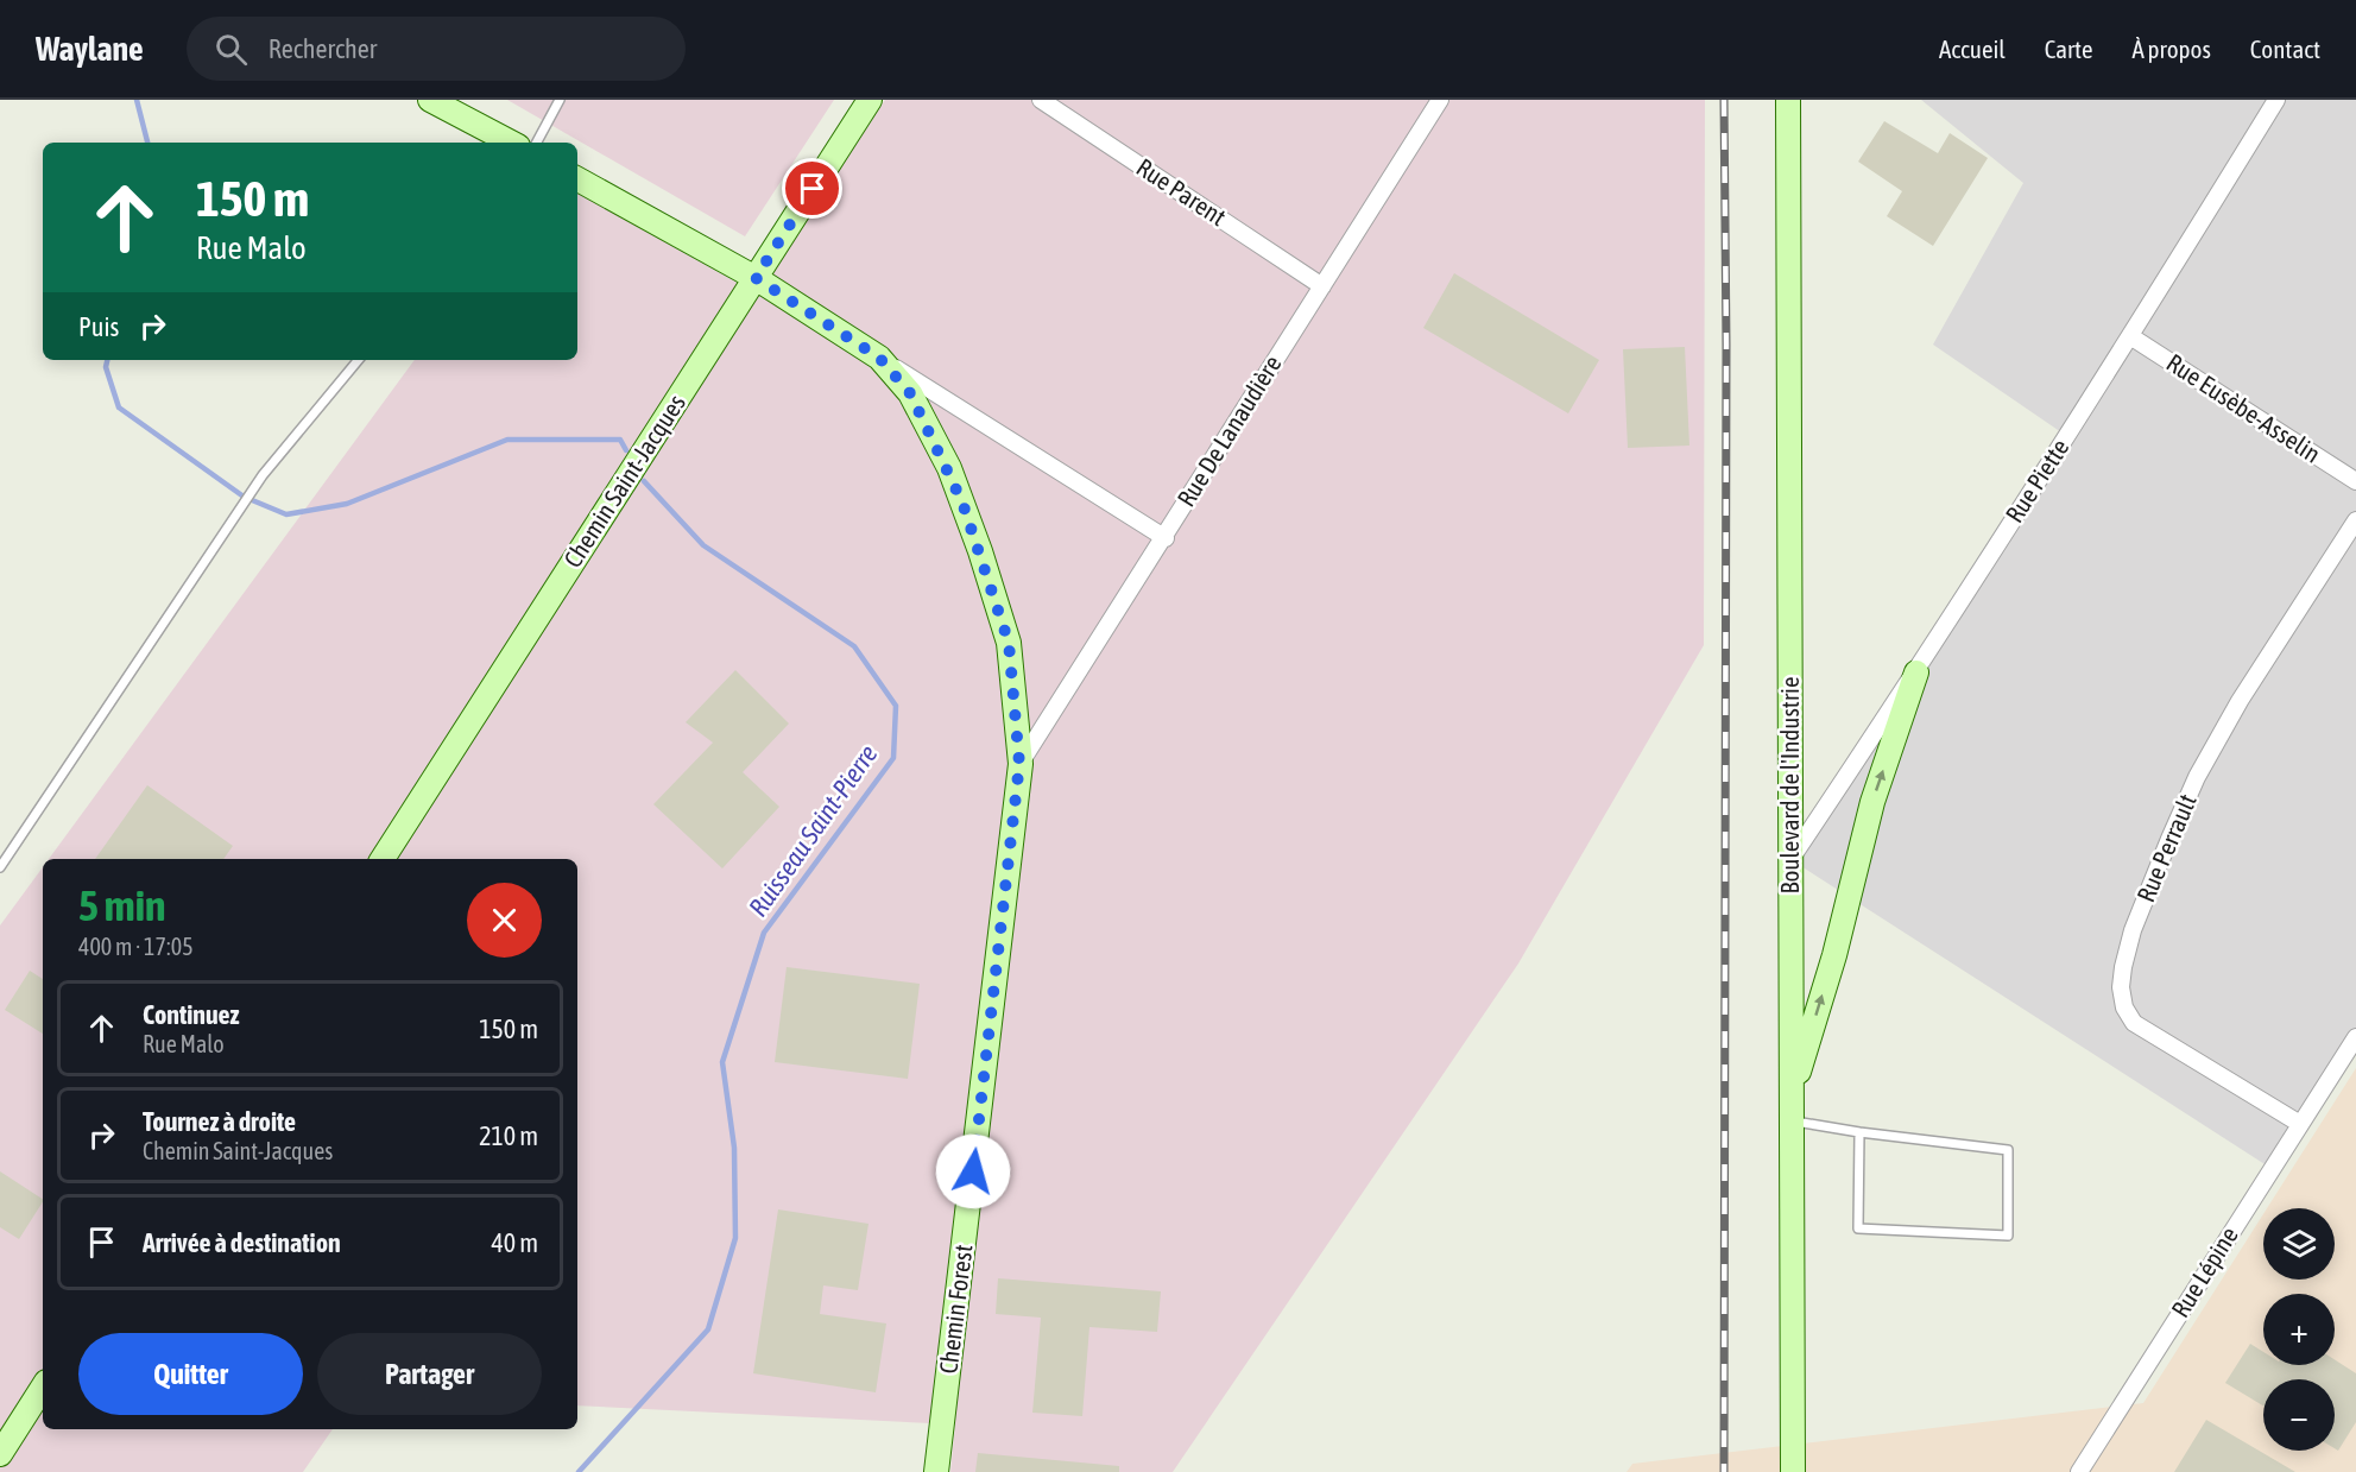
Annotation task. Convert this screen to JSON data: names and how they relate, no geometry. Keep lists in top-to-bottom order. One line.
{"streets":{"street":["Rue Parent","Rue Eusèbe-Asselin","Rue De Lanaudière","Chemin Saint-Jacques","Rue Piette","Boulevard de l'Industrie","Rue Perrault","Rue Lépine","Chemin Forest"]},"crossings":[["Rue Parent","Rue De Lanaudière"],["Rue Eusèbe-Asselin","Rue Piette"],["Rue De Lanaudière","Chemin Forest"],["Chemin Saint-Jacques","Chemin Forest"],["Rue Piette","Boulevard de l'Industrie"],["Rue Perrault","Rue Lépine"]],"water":["Ruisseau Saint-Pierre"],"page":{"header":"Waylane","search":"Rechercher","nav":["Accueil","Carte","À propos","Contact"],"turn":["150 m","Rue Malo"],"then":"Puis","heading":["5 min","400 m · 17:05"],"list":[{"name":"Continuez","note":"Rue Malo","value":"150 m"},{"name":"Tournez à droite","note":"Chemin Saint-Jacques","value":"210 m"},{"name":"Arrivée à destination","value":"40 m"}],"map_buttons":["+","−"],"buttons":["Quitter","Partager"]}}
